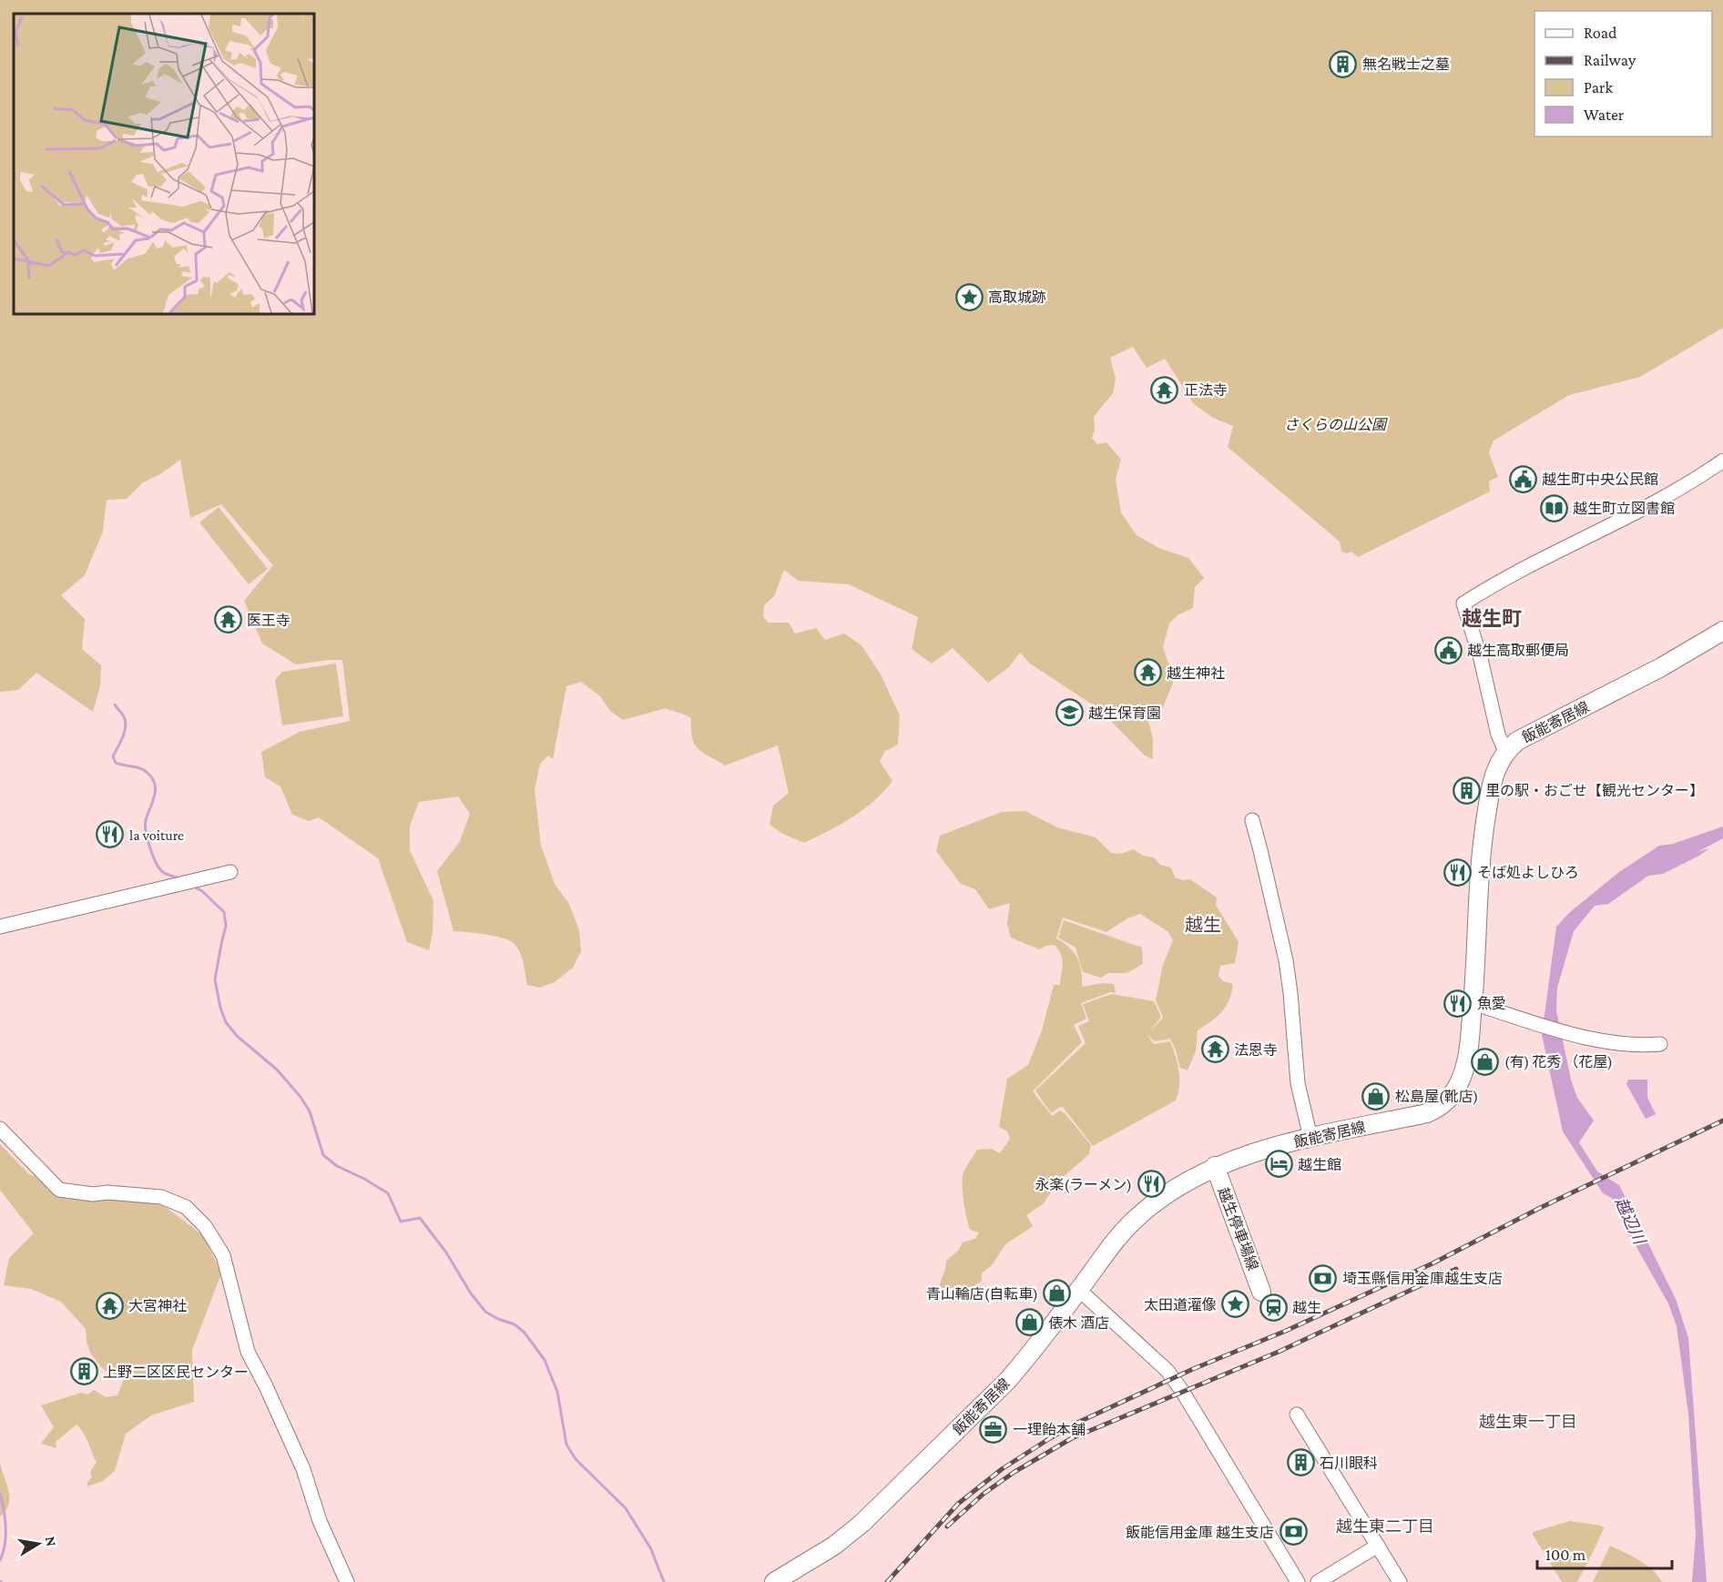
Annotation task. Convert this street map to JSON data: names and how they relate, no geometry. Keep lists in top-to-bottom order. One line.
{"streets":{"main road":["飯能寄居線","越生停車場線"]},"crossings":[["飯能寄居線","越生停車場線"]],"districts":["越生町","越生","越生東一丁目","越生東二丁目"],"water":["越辺川"],"parks":["さくらの山公園"],"places":{"building":["無名戦士之墓","里の駅・おごせ【観光センター】","上野二区区民センター","石川眼科"],"place":["高取城跡","太田道灌像"],"temple":["正法寺","医王寺","越生神社","法恩寺","大宮神社"],"public building":["越生町中央公民館","越生高取郵便局"],"library":["越生町立図書館"],"school or university":["越生保育園"],"restaurant":["la voiture","そば処よしひろ","魚愛","永楽(ラーメン)"],"shop":["(有) 花秀 （花屋)","松島屋(靴店)","青山輪店(自転車)","俵木 酒店"],"hotel":["越生館"],"bank":["埼玉縣信用金庫越生支店","飯能信用金庫 越生支店"],"station":["越生"],"office":["一理飴本舗"]},"legend":["Road","Railway","Park","Water"],"scale_bar":"100 m","north":"right"}
